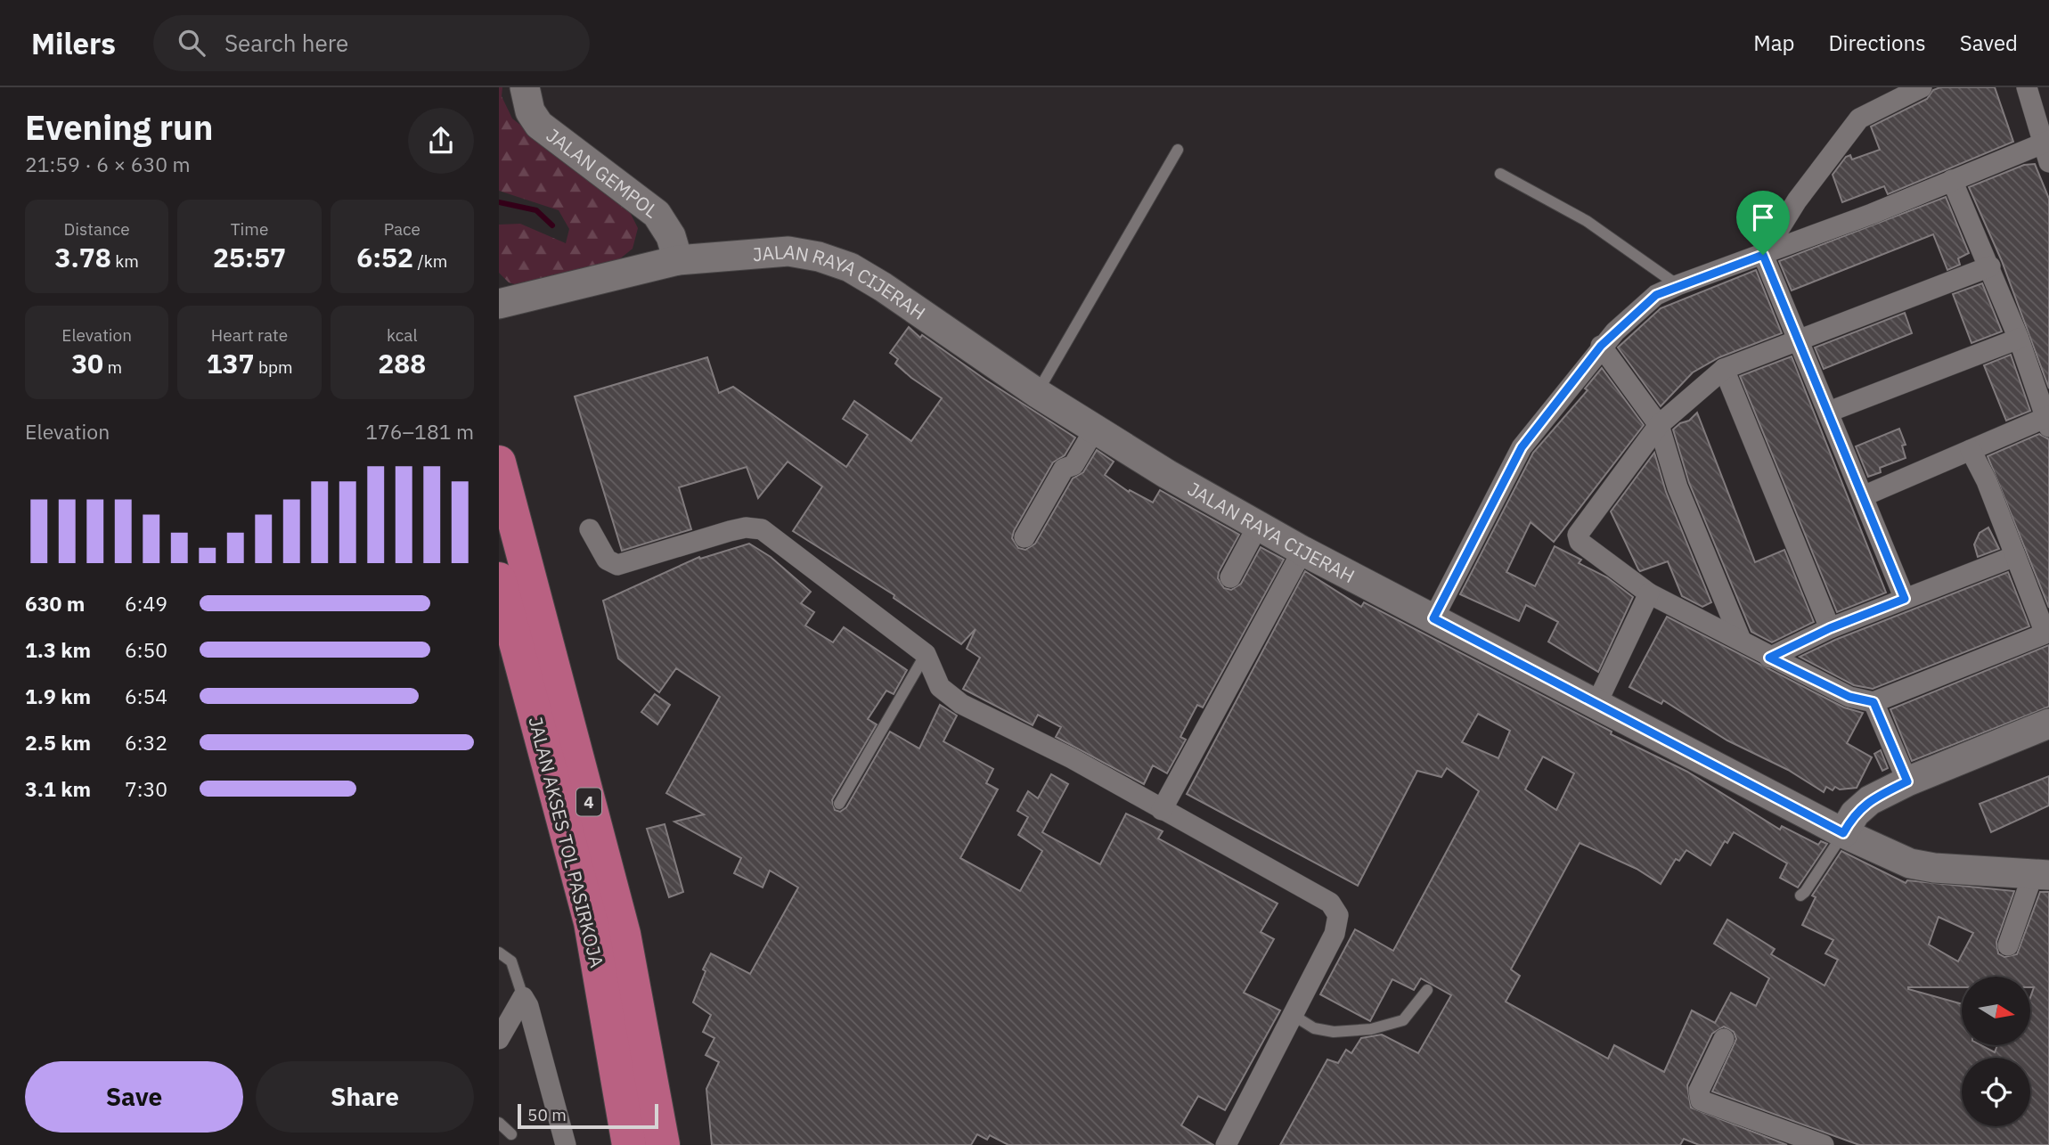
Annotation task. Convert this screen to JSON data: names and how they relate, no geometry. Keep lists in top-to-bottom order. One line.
{"streets":{"highway":["4","JALAN AKSES TOL PASIRKOJA"],"main road":["JALAN GEMPOL","JALAN RAYA CIJERAH"]},"crossings":[["JALAN GEMPOL","JALAN RAYA CIJERAH"]],"scale_bar":"50 m","north":"right","page":{"header":"Milers","search":"Search here","nav":["Map","Directions","Saved"],"heading":["Evening run","21:59 · 6 × 630 m"],"stats":[["Distance","3.78 km"],["Time","25:57"],["Pace","6:52 /km"],["Elevation","30 m"],["Heart rate","137 bpm"],["kcal","288"]],"chart":["Elevation","176–181 m"],"list":[{"name":"630 m","note":"6:49"},{"name":"1.3 km","note":"6:50"},{"name":"1.9 km","note":"6:54"},{"name":"2.5 km","note":"6:32"},{"name":"3.1 km","note":"7:30"}],"buttons":["Save","Share"],"scale":"50 m"}}
